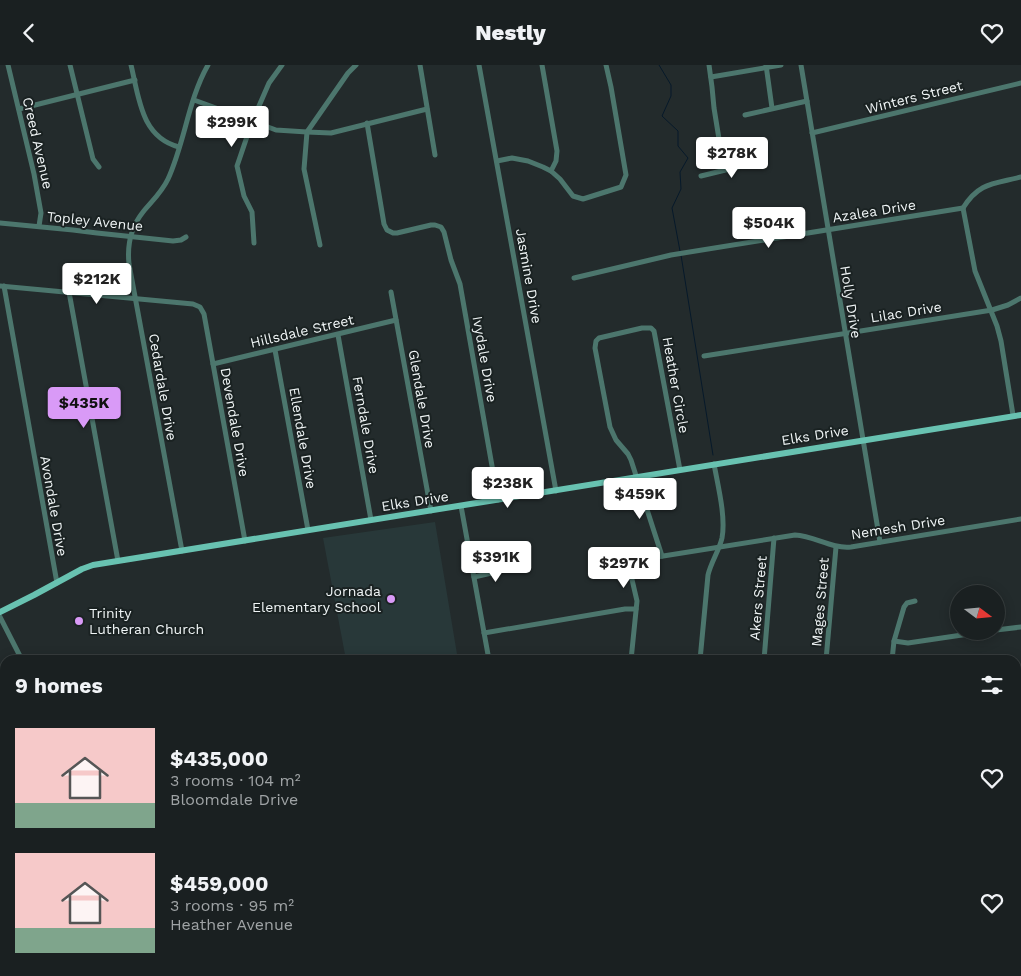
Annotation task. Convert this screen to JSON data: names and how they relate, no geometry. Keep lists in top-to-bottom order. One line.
{"streets":{"main road":["Elks Drive"],"street":["Winters Street","Creed Avenue","Azalea Drive","Topley Avenue","Jasmine Drive","Holly Drive","Lilac Drive","Hillsdale Street","Ivydale Drive","Heather Circle","Cedardale Drive","Glendale Drive","Devendale Drive","Ferndale Drive","Ellendale Drive","Avondale Drive","Nemesh Drive","Akers Street","Mages Street"]},"crossings":[["Winters Street","Holly Drive"],["Creed Avenue","Topley Avenue"],["Azalea Drive","Holly Drive"],["Topley Avenue","Cedardale Drive"],["Jasmine Drive","Elks Drive"],["Holly Drive","Lilac Drive"],["Holly Drive","Elks Drive"],["Holly Drive","Nemesh Drive"],["Hillsdale Street","Glendale Drive"],["Hillsdale Street","Devendale Drive"],["Hillsdale Street","Ferndale Drive"],["Hillsdale Street","Ellendale Drive"],["Ivydale Drive","Elks Drive"],["Heather Circle","Elks Drive"],["Cedardale Drive","Devendale Drive"],["Cedardale Drive","Elks Drive"],["Glendale Drive","Elks Drive"],["Devendale Drive","Elks Drive"],["Ferndale Drive","Elks Drive"],["Elks Drive","Ellendale Drive"],["Elks Drive","Avondale Drive"],["Nemesh Drive","Akers Street"],["Nemesh Drive","Mages Street"]],"places":["Jornada Elementary School","Trinity Lutheran Church"],"north":"right","page":{"header":"Nestly","price":["$299K","$278K","$504K","$212K","$435K","$238K","$459K","$391K","$297K"],"heading":"9 homes","list":[{"name":"$435,000","note":"3 rooms · 104 m² · Bloomdale Drive"},{"name":"$459,000","note":"3 rooms · 95 m² · Heather Avenue"}]}}
